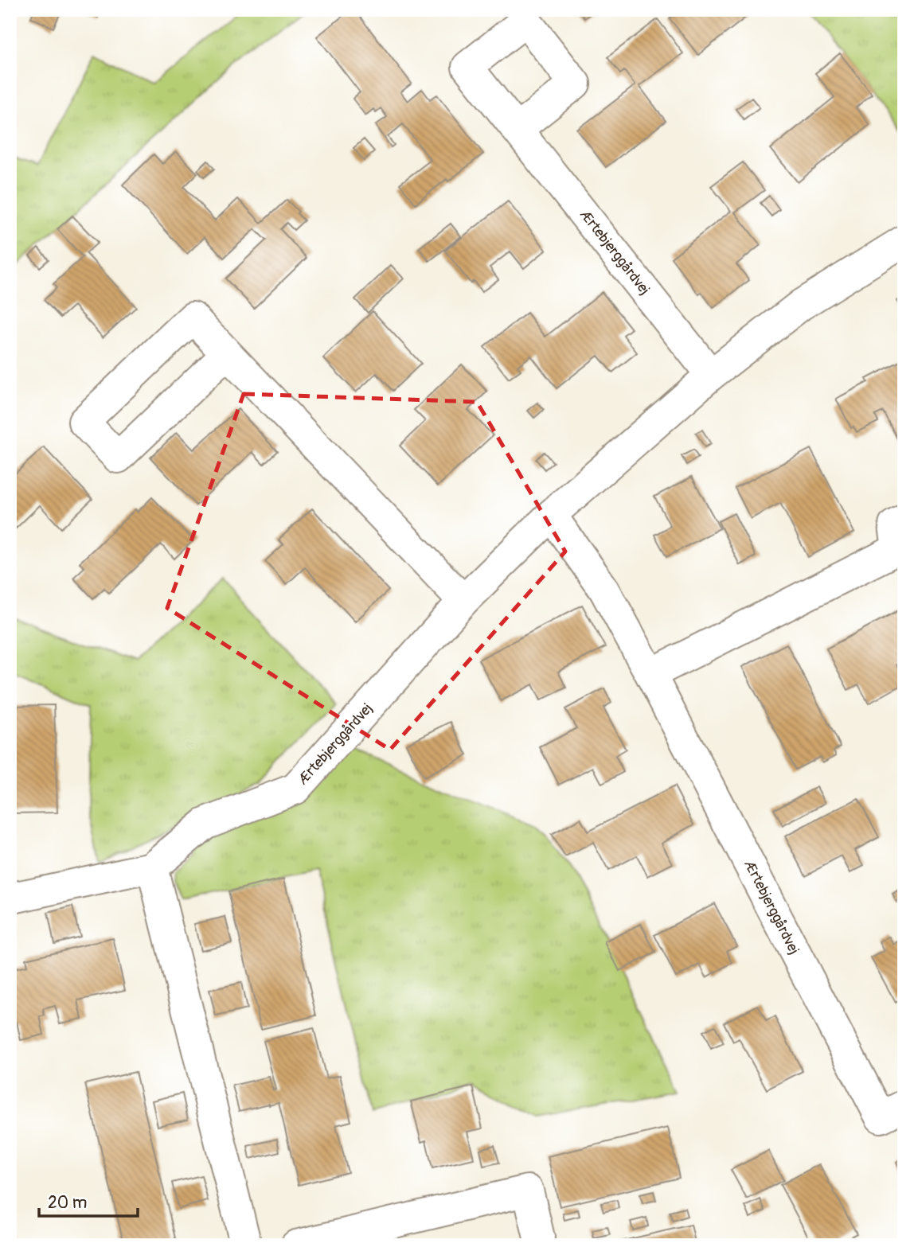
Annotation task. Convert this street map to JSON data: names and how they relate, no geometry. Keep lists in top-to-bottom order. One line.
{"streets":{"street":["Ærtebjerggårdvej"]},"scale_bar":"20 m"}
